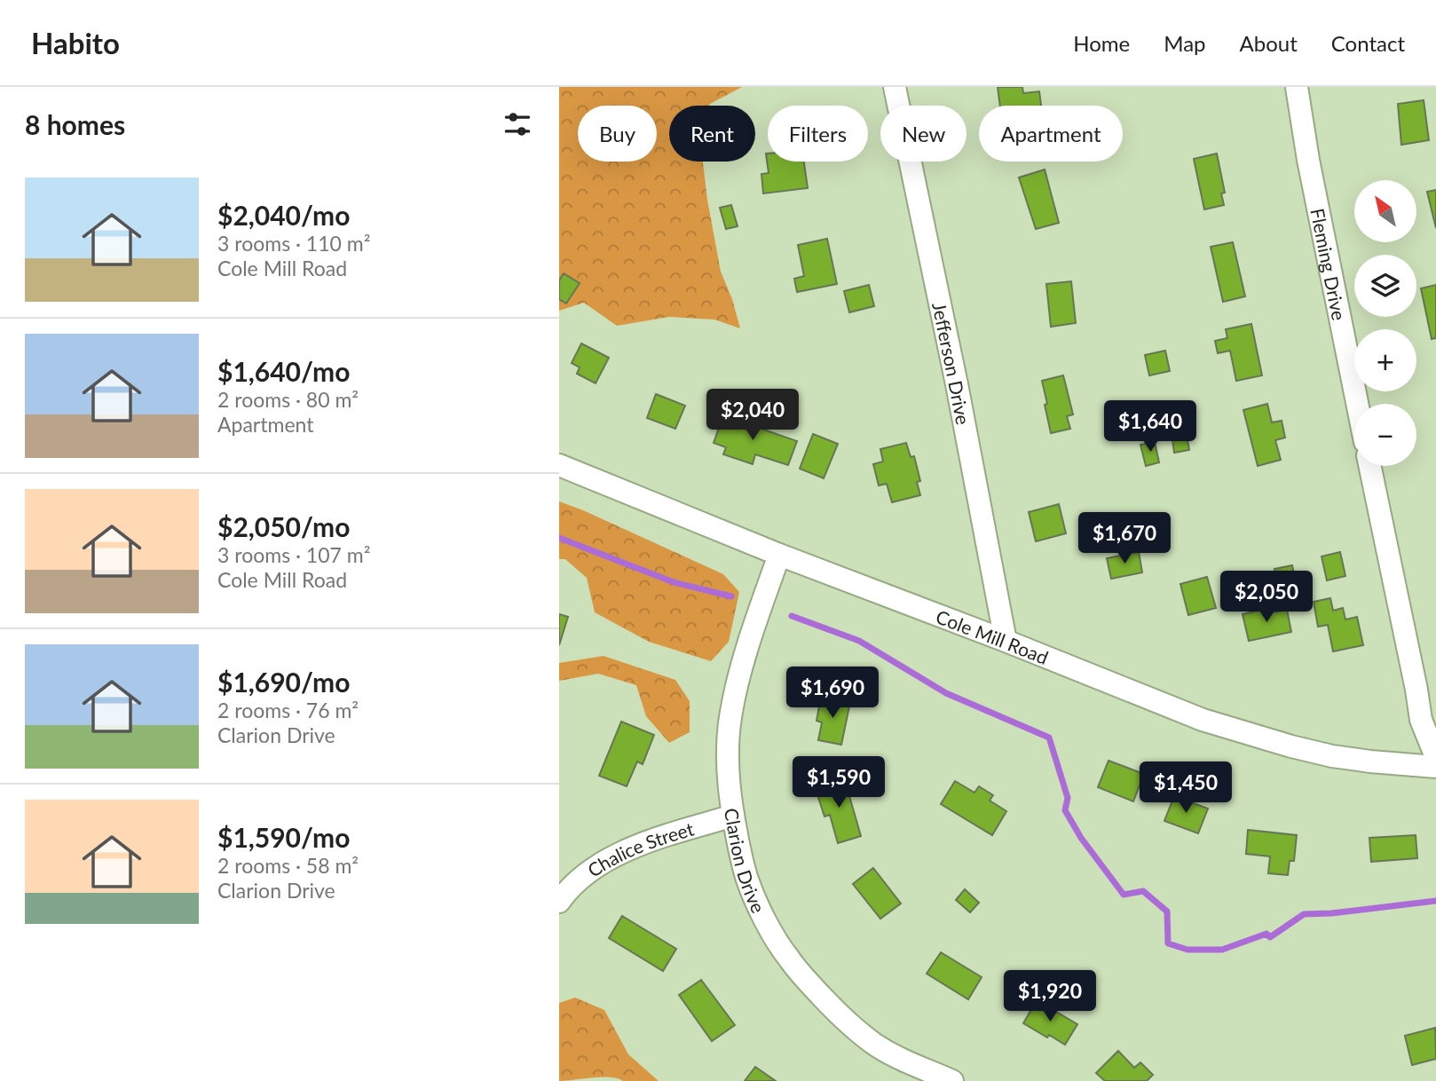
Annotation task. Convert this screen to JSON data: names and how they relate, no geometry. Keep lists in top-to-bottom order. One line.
{"streets":{"street":["Fleming Drive","Jefferson Drive","Cole Mill Road","Chalice Street","Clarion Drive"]},"crossings":[["Jefferson Drive","Cole Mill Road"],["Cole Mill Road","Clarion Drive"],["Chalice Street","Clarion Drive"]],"north":"top left","page":{"header":"Habito","nav":["Home","Map","About","Contact"],"heading":"8 homes","chip":["Buy","Rent","Filters","New","Apartment"],"list":[{"name":"$2,040/mo","note":"3 rooms · 110 m² · Cole Mill Road"},{"name":"$1,640/mo","note":"2 rooms · 80 m² · Apartment"},{"name":"$2,050/mo","note":"3 rooms · 107 m² · Cole Mill Road"},{"name":"$1,690/mo","note":"2 rooms · 76 m² · Clarion Drive"},{"name":"$1,590/mo","note":"2 rooms · 58 m² · Clarion Drive"}],"map_buttons":["+","−"],"price":["$2,040","$1,640","$1,670","$2,050","$1,690","$1,590","$1,450","$1,920"]}}
